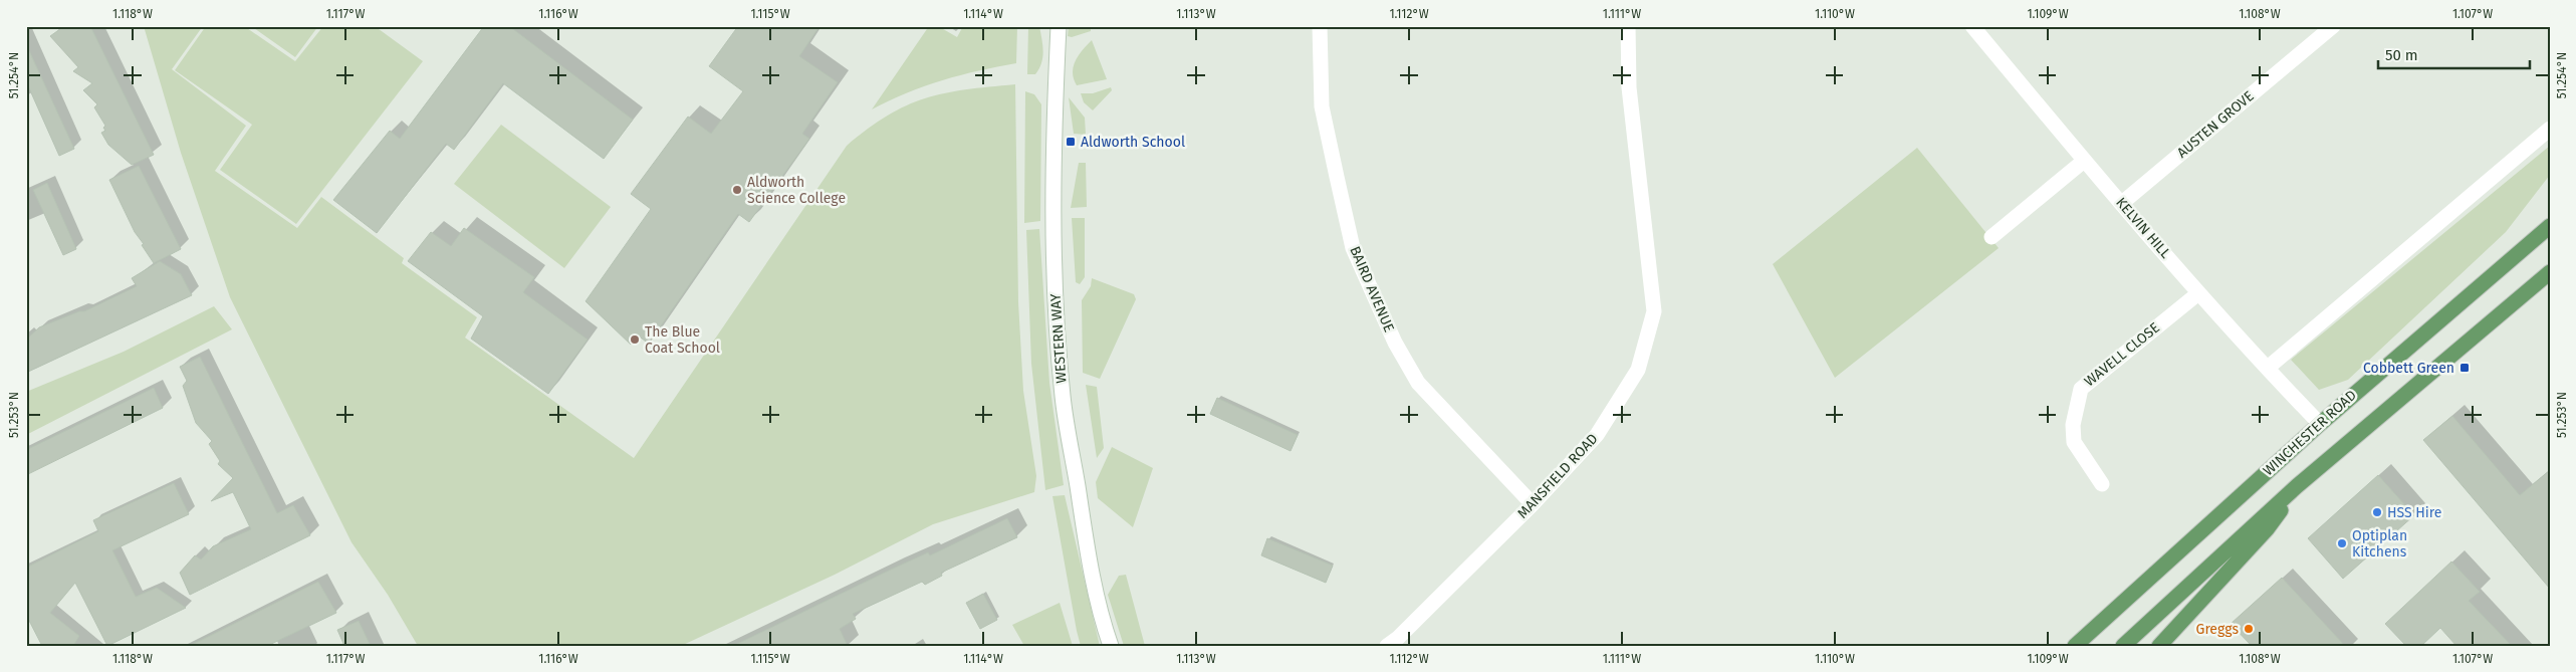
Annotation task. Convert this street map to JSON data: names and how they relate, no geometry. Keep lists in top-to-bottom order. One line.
{"streets":{"main road":["WINCHESTER ROAD"],"street":["AUSTEN GROVE","KELVIN HILL","BAIRD AVENUE","WESTERN WAY","WAVELL CLOSE","MANSFIELD ROAD"]},"crossings":[["AUSTEN GROVE","KELVIN HILL"],["KELVIN HILL","WAVELL CLOSE"],["KELVIN HILL","WINCHESTER ROAD"],["BAIRD AVENUE","MANSFIELD ROAD"]],"places":{"transit":["Aldworth School","Cobbett Green"],"other":["Aldworth Science College","The Blue Coat School","HSS Hire","Optiplan Kitchens","Greggs"]},"scale_bar":"50 m","coordinates":["1.118°W","1.117°W","1.116°W","1.115°W","1.114°W","1.113°W","1.112°W","1.111°W","1.110°W","1.109°W","1.108°W","1.107°W","51.254°N","51.253°N"]}
